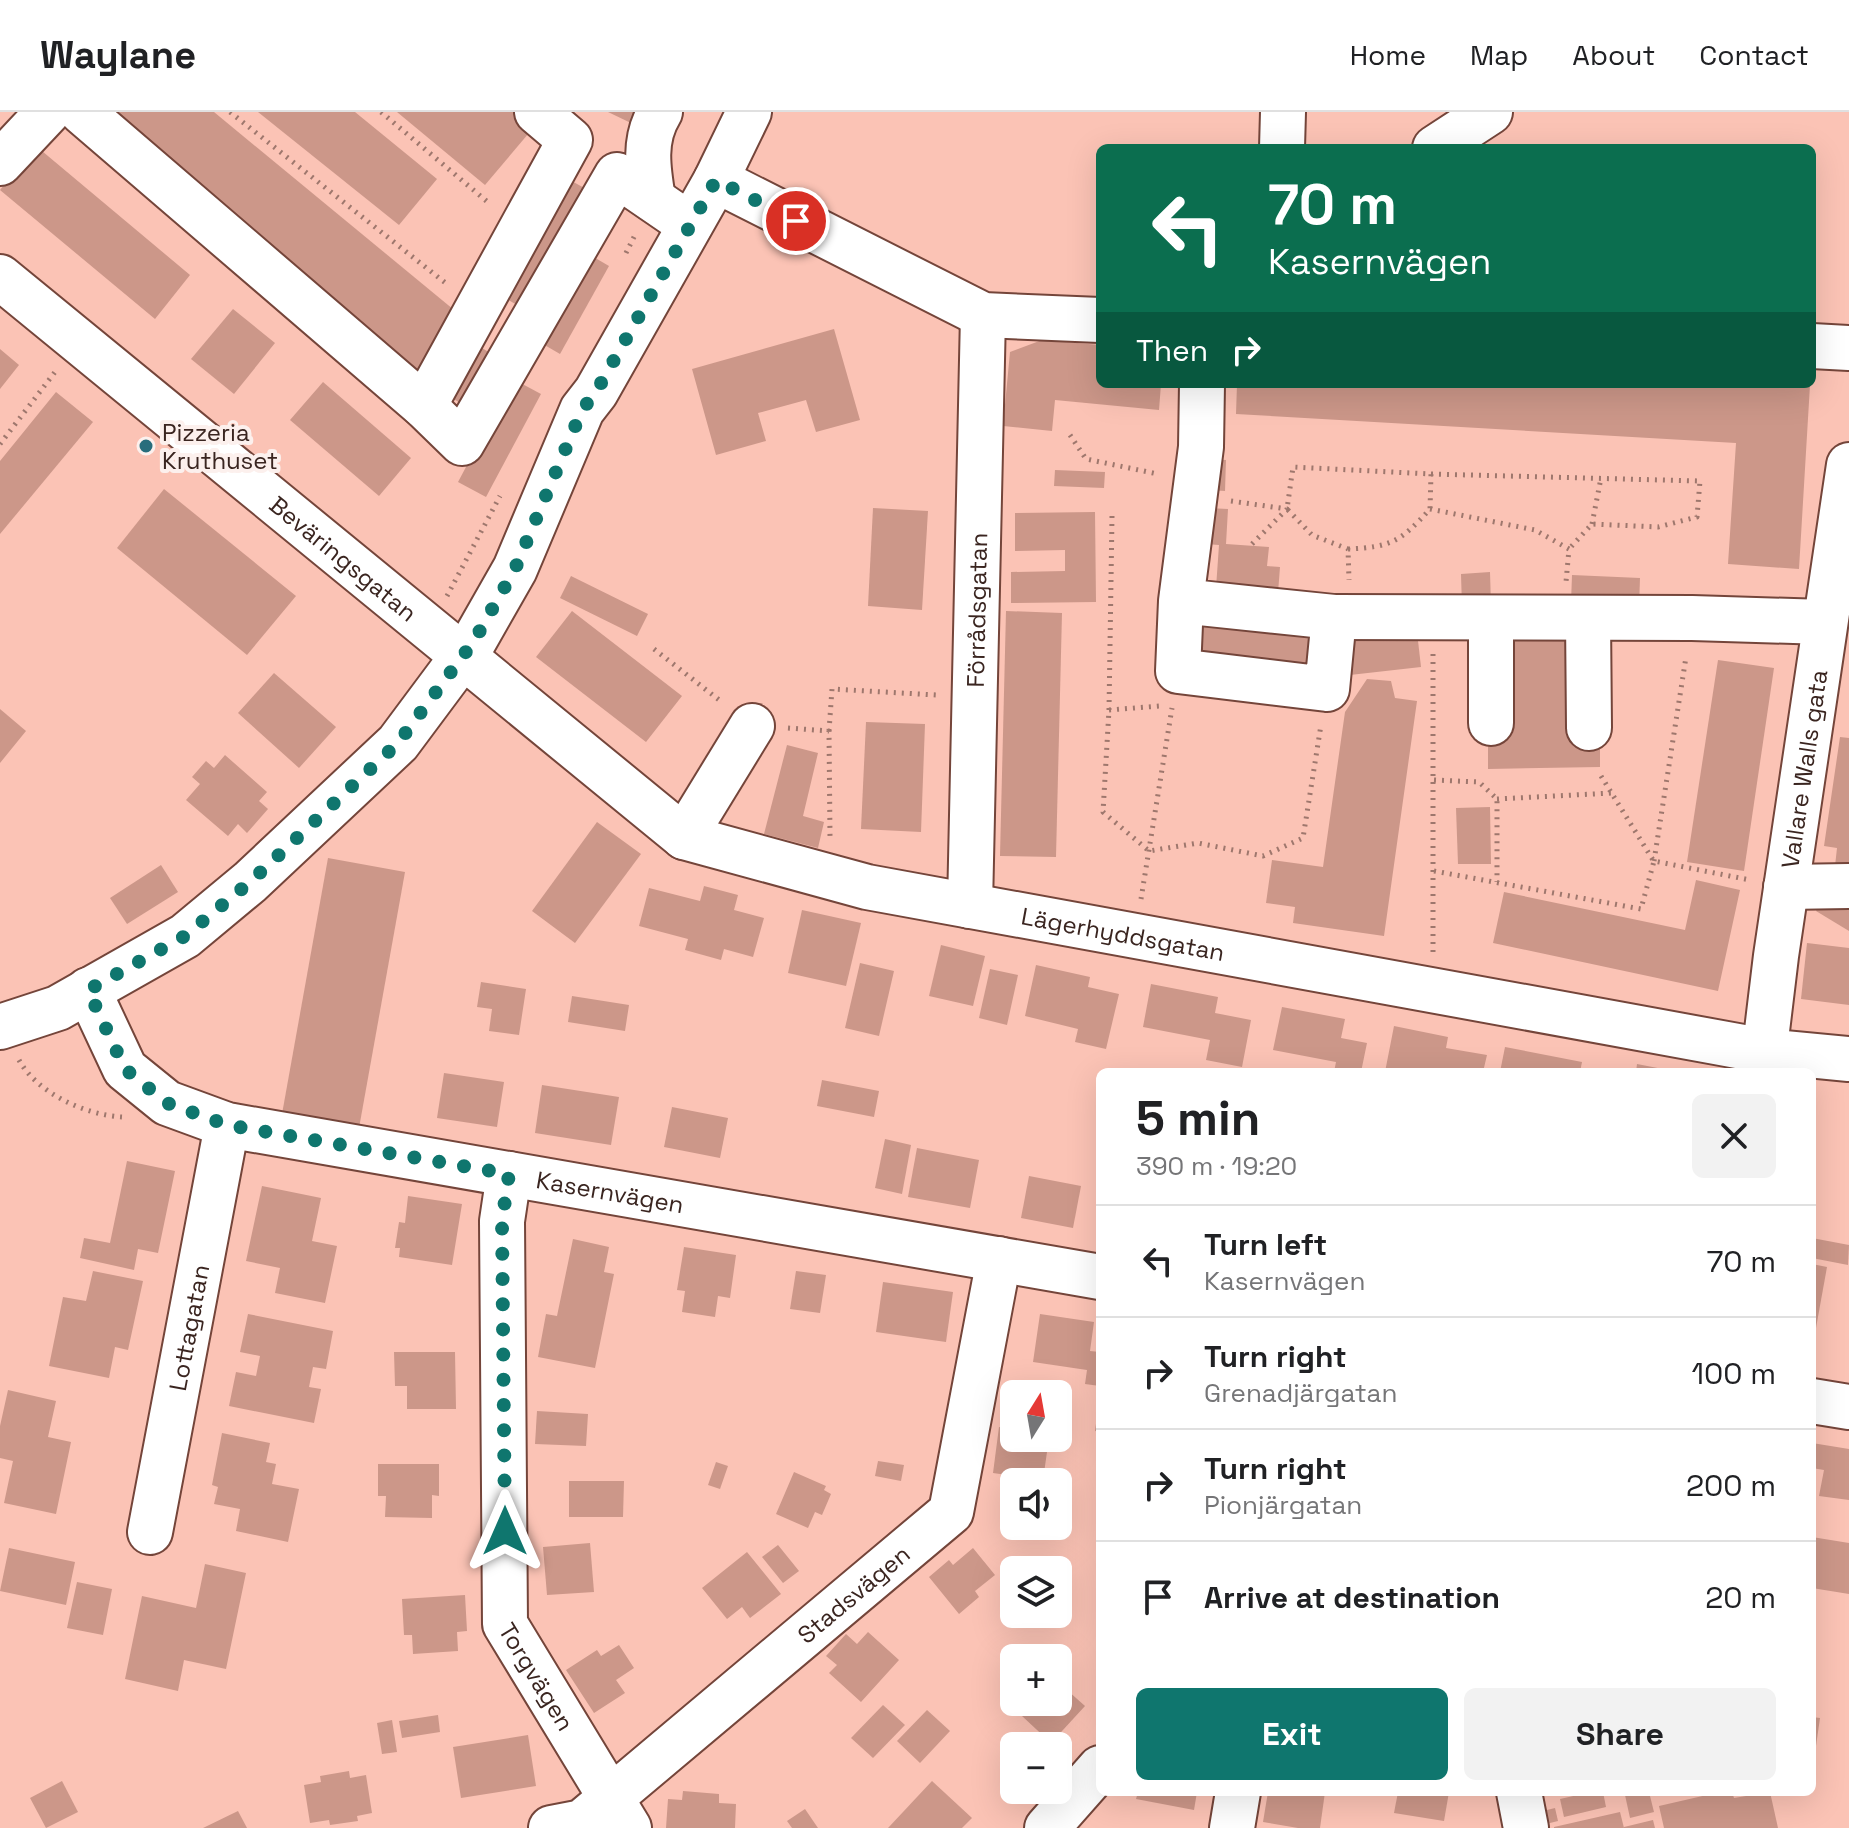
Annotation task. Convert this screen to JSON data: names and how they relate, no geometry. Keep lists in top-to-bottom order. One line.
{"streets":{"street":["Beväringsgatan","Förrådsgatan","Vallare Walls gata","Lägerhyddsgatan","Kasernvägen","Lottagatan","Stadsvägen","Torgvägen"]},"crossings":[["Beväringsgatan","Lägerhyddsgatan"],["Förrådsgatan","Lägerhyddsgatan"],["Vallare Walls gata","Lägerhyddsgatan"],["Kasernvägen","Lottagatan"],["Kasernvägen","Stadsvägen"],["Kasernvägen","Torgvägen"],["Stadsvägen","Torgvägen"]],"places":["Pizzeria Kruthuset"],"north":"top","page":{"header":"Waylane","nav":["Home","Map","About","Contact"],"turn":["70 m","Kasernvägen"],"then":"Then","heading":["5 min","390 m · 19:20"],"list":[{"name":"Turn left","note":"Kasernvägen","value":"70 m"},{"name":"Turn right","note":"Grenadjärgatan","value":"100 m"},{"name":"Turn right","note":"Pionjärgatan","value":"200 m"},{"name":"Arrive at destination","value":"20 m"}],"map_buttons":["+","−"],"buttons":["Exit","Share"]}}
